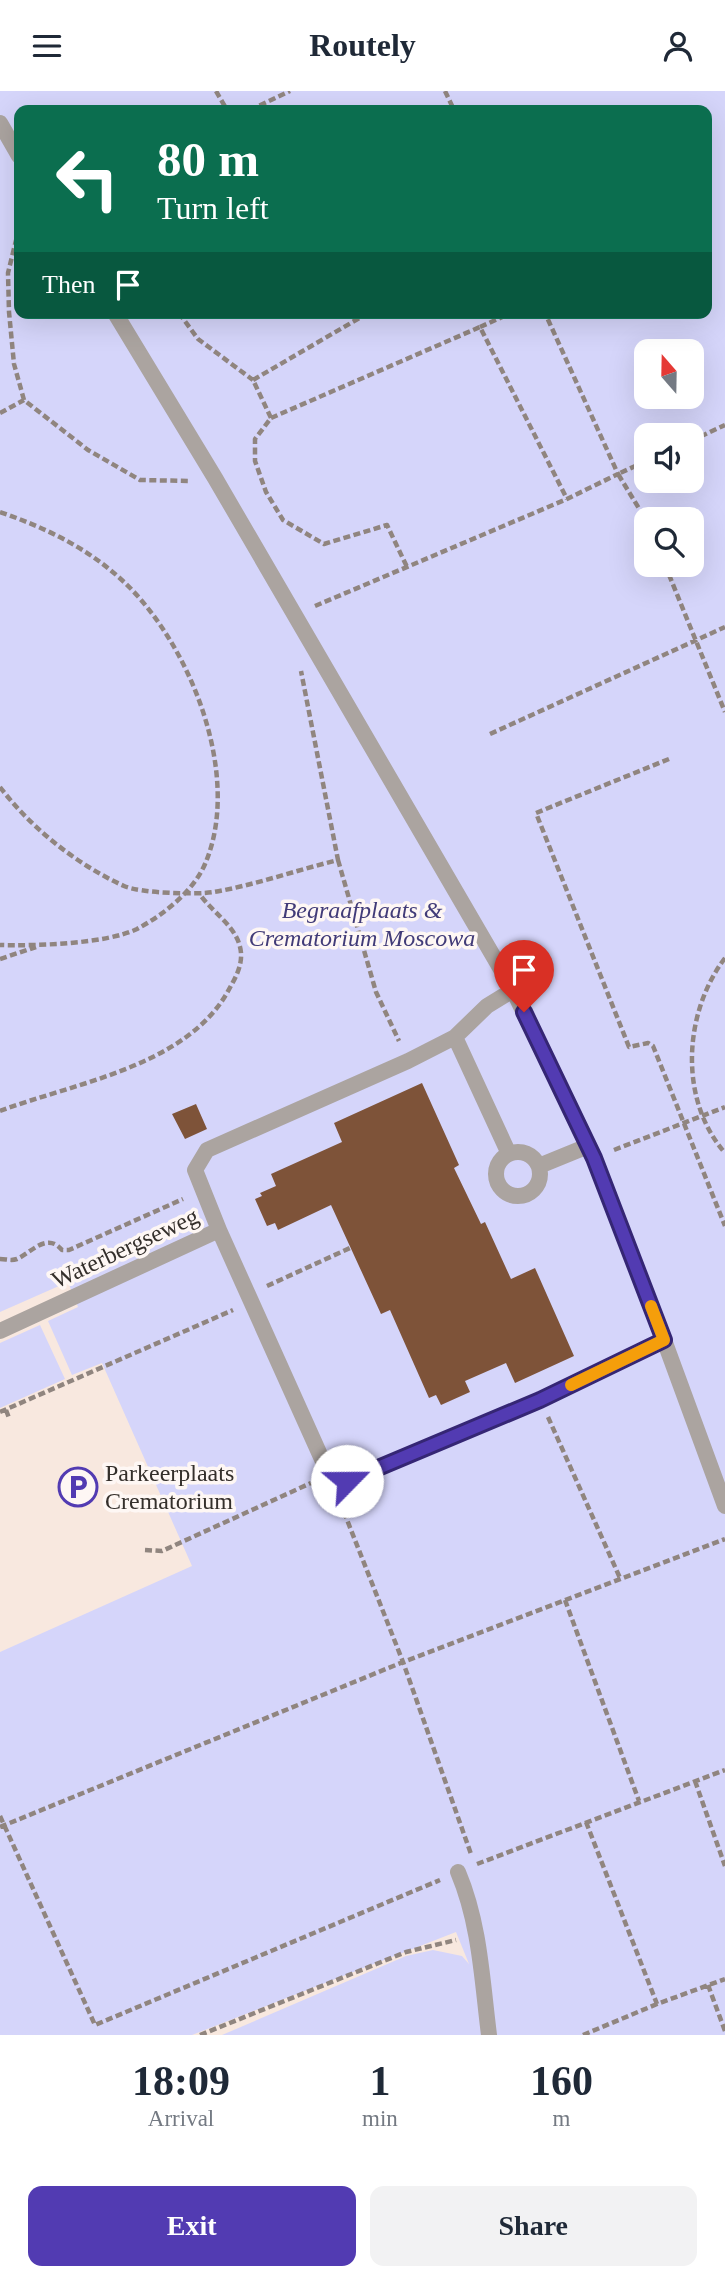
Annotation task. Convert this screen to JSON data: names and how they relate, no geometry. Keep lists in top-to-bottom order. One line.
{"streets":{"lane":["Waterbergseweg"]},"parks":["Begraafplaats & Crematorium Moscowa"],"places":{"parking":["Parkeerplaats Crematorium"]},"north":"top","page":{"header":"Routely","turn":["80 m","Turn left"],"then":"Then","eta":["18:09","Arrival","1","min","160","m"],"buttons":["Exit","Share"]}}
